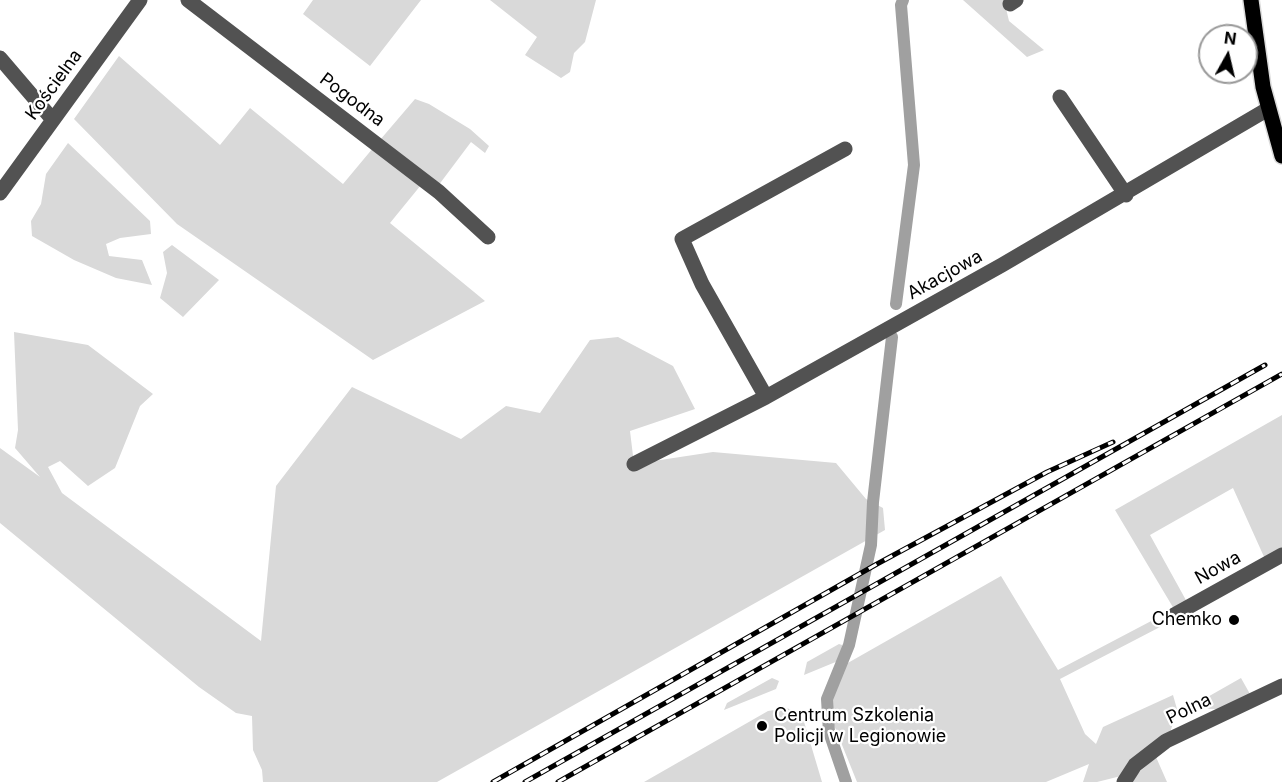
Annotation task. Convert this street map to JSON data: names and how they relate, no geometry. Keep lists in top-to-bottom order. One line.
{"streets":{"street":["Kościelna","Pogodna","Akacjowa","Nowa","Polna"]},"places":["Chemko","Centrum Szkolenia Policji w Legionowie"],"north":"top"}
